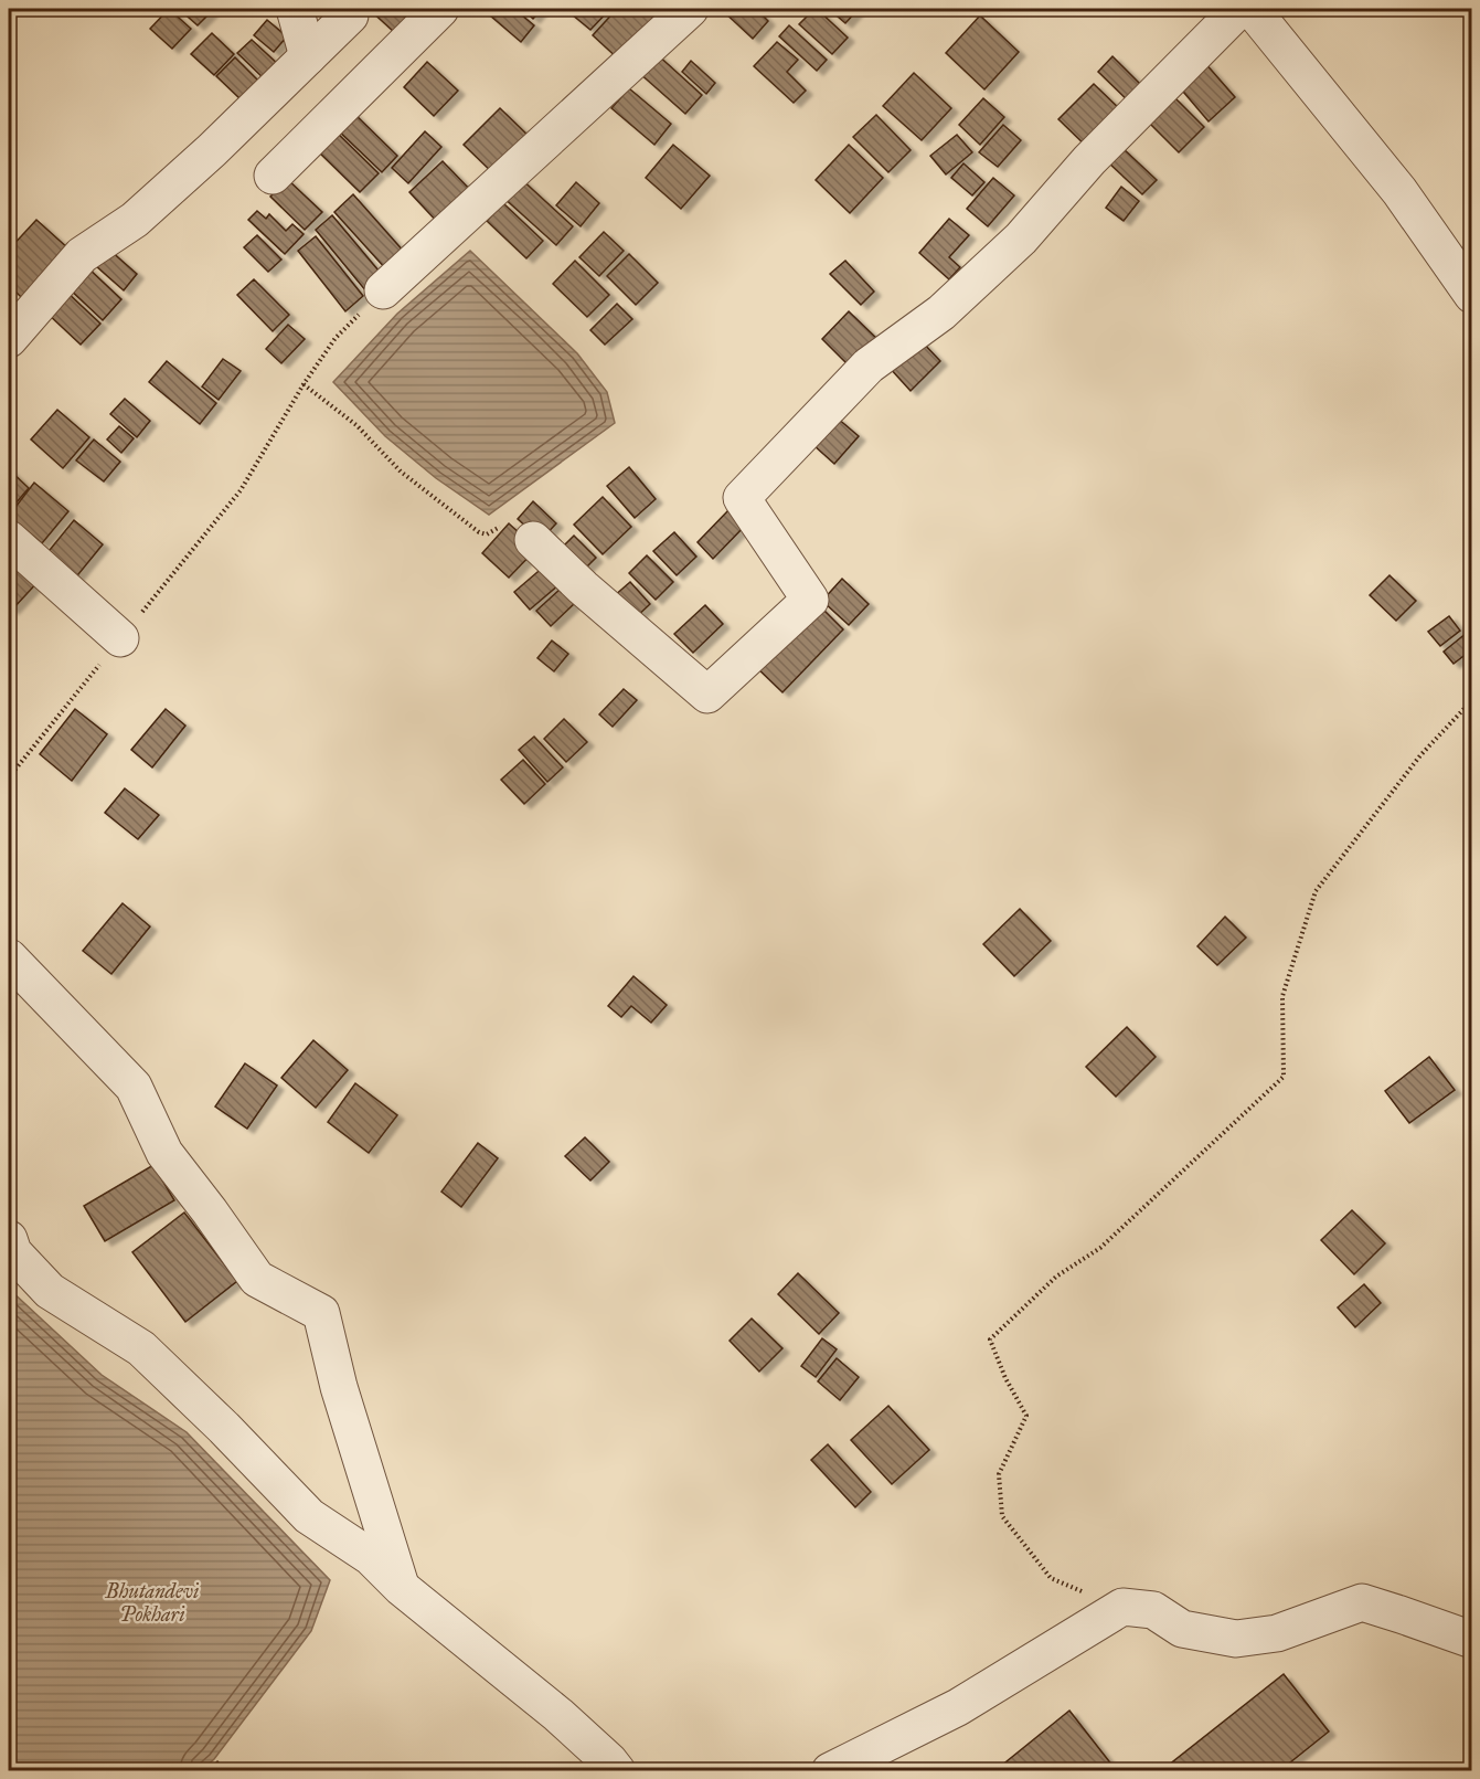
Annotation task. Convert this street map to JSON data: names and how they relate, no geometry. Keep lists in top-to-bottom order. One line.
{"water":["Bhutandevi Pokhari"]}
